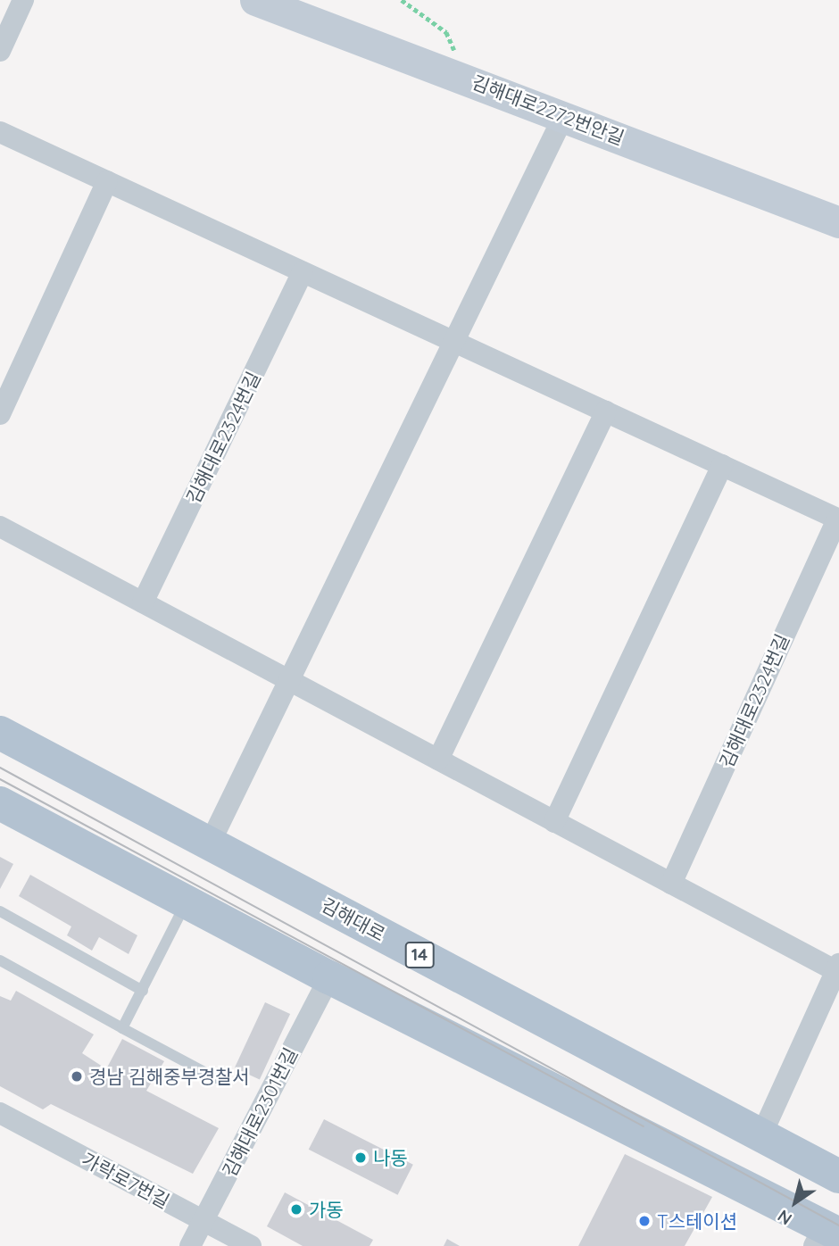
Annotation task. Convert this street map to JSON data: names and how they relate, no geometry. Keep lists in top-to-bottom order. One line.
{"streets":{"main road":["김해대로2272번안길","김해대로","14"],"street":["김해대로2324번길","김해대로2301번길","가락로7번길"]},"crossings":[["김해대로2301번길","가락로7번길"]],"places":["경남 김해중부경찰서","나동","가동","T스테이션"],"north":"bottom left"}
